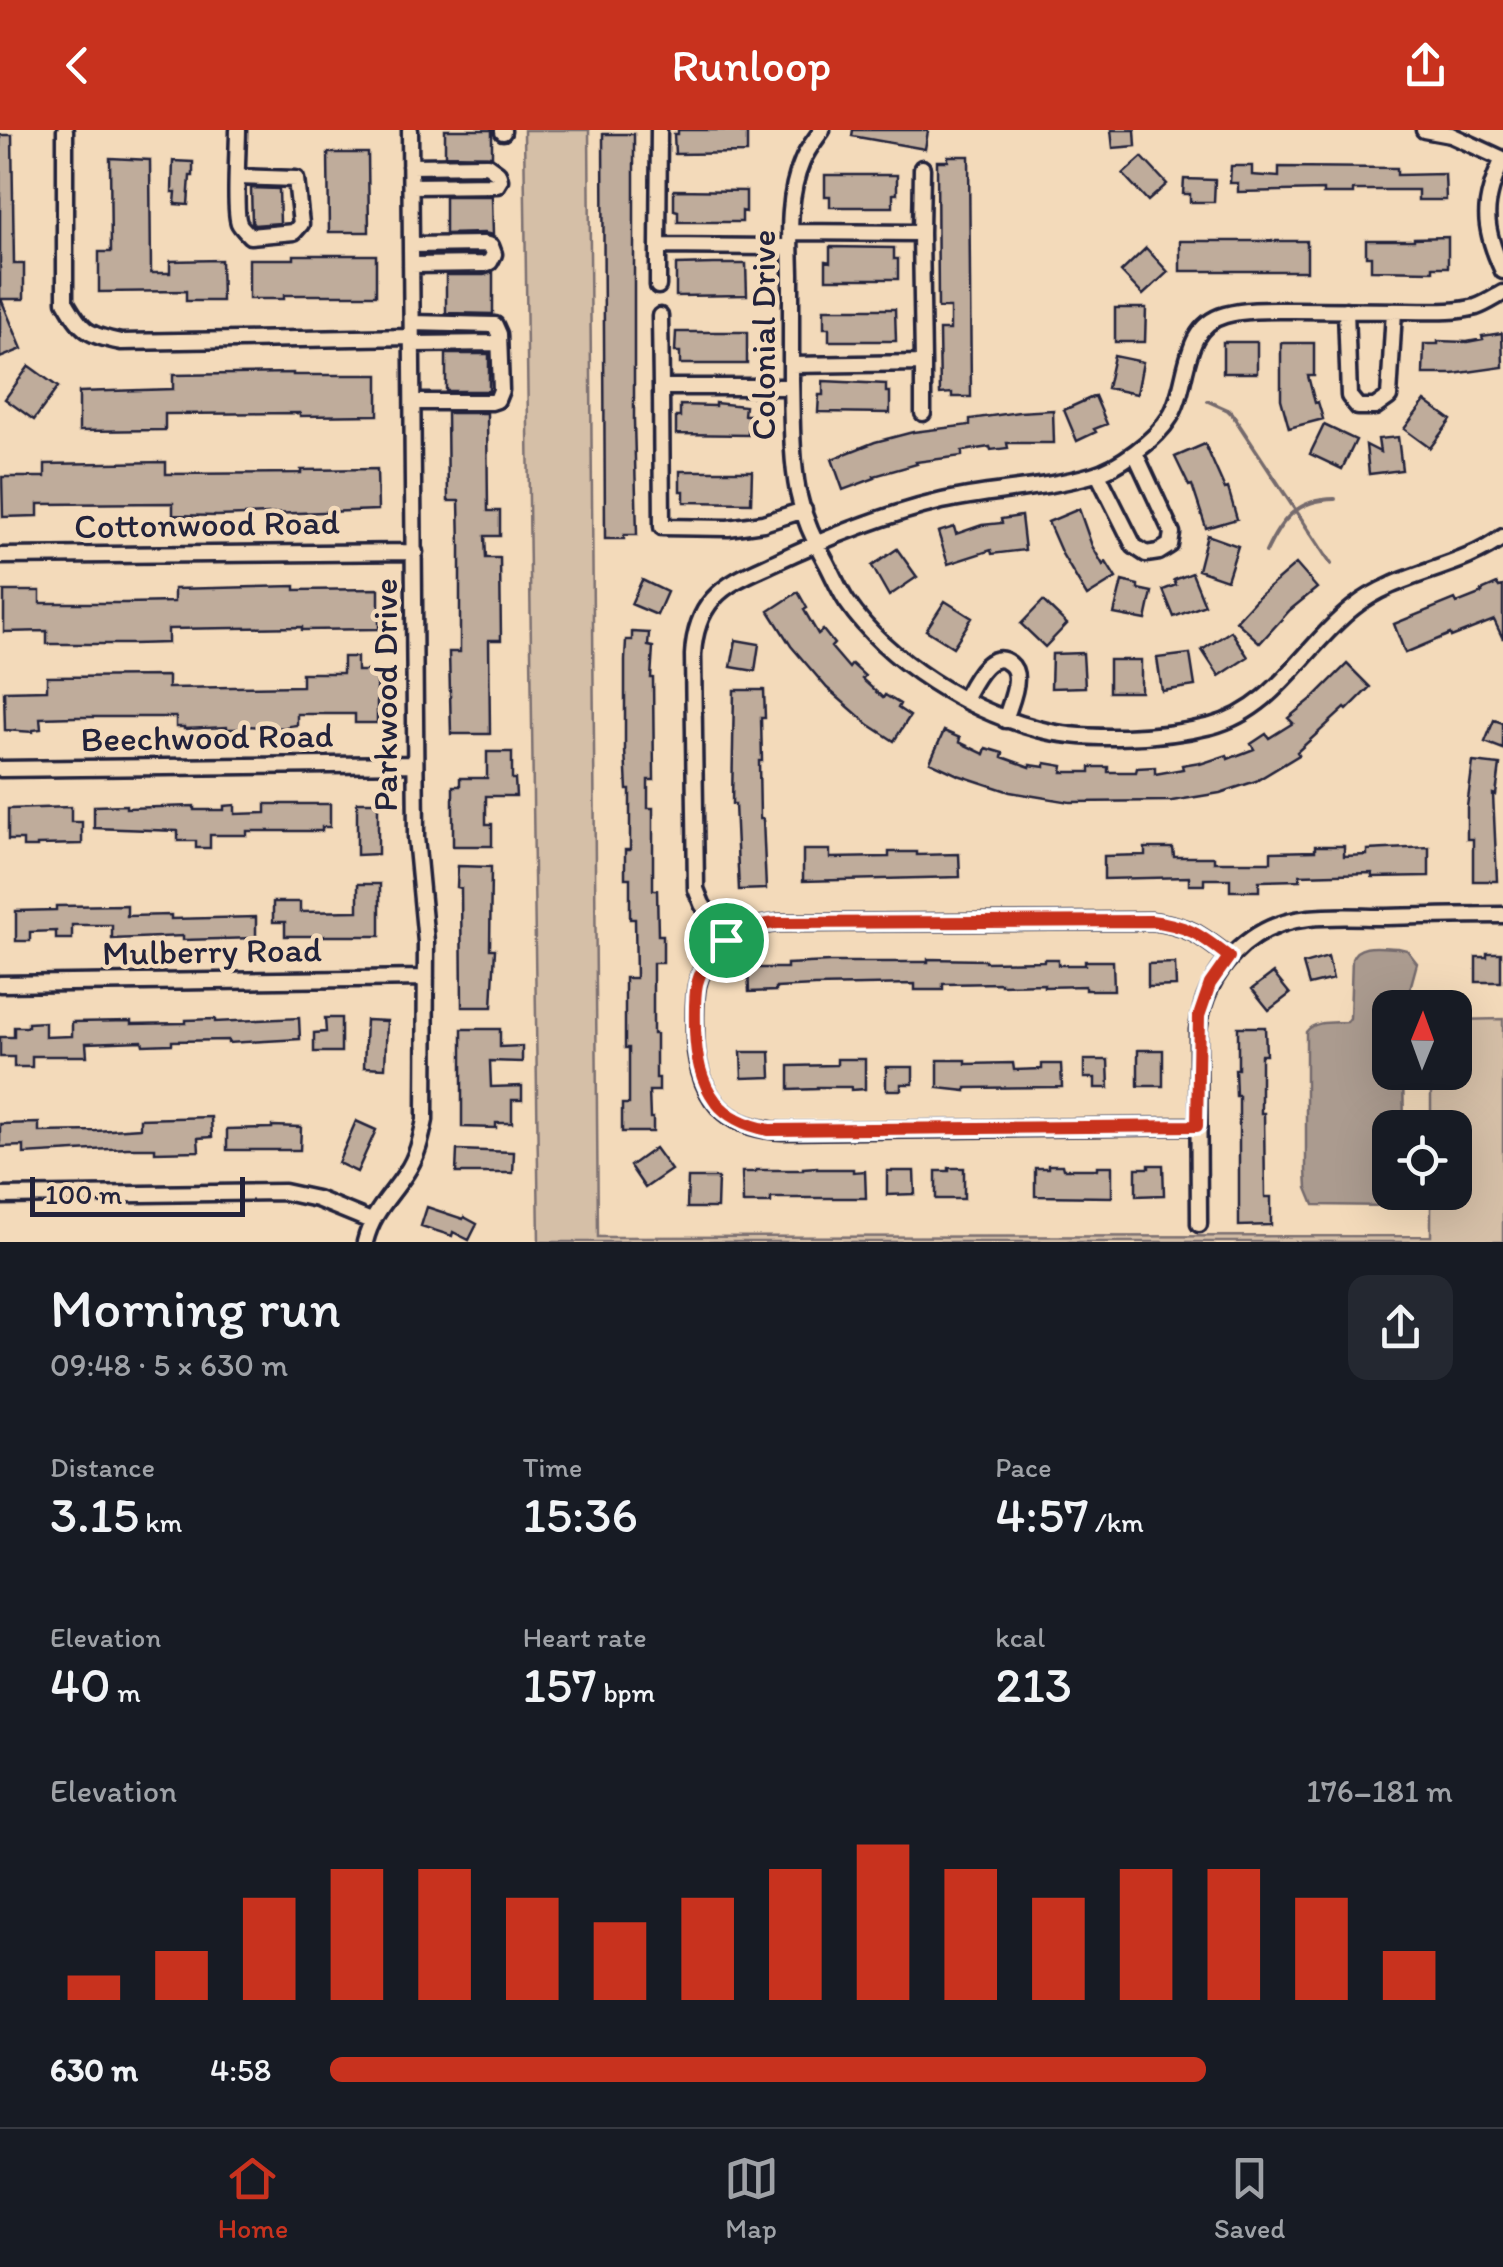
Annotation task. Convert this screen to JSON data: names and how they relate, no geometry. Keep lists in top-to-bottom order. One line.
{"streets":{"street":["Colonial Drive","Cottonwood Road","Parkwood Drive","Beechwood Road","Mulberry Road"]},"crossings":[["Cottonwood Road","Parkwood Drive"],["Parkwood Drive","Beechwood Road"],["Parkwood Drive","Mulberry Road"]],"scale_bar":"100 m","north":"top","page":{"header":"Runloop","scale":"100 m","heading":["Morning run","09:48 · 5 × 630 m"],"stats":[["Distance","3.15 km"],["Time","15:36"],["Pace","4:57 /km"],["Elevation","40 m"],["Heart rate","157 bpm"],["kcal","213"]],"chart":["Elevation","176–181 m"],"list":[{"name":"630 m","note":"4:58"}],"tabs":["Home","Map","Saved"]}}
